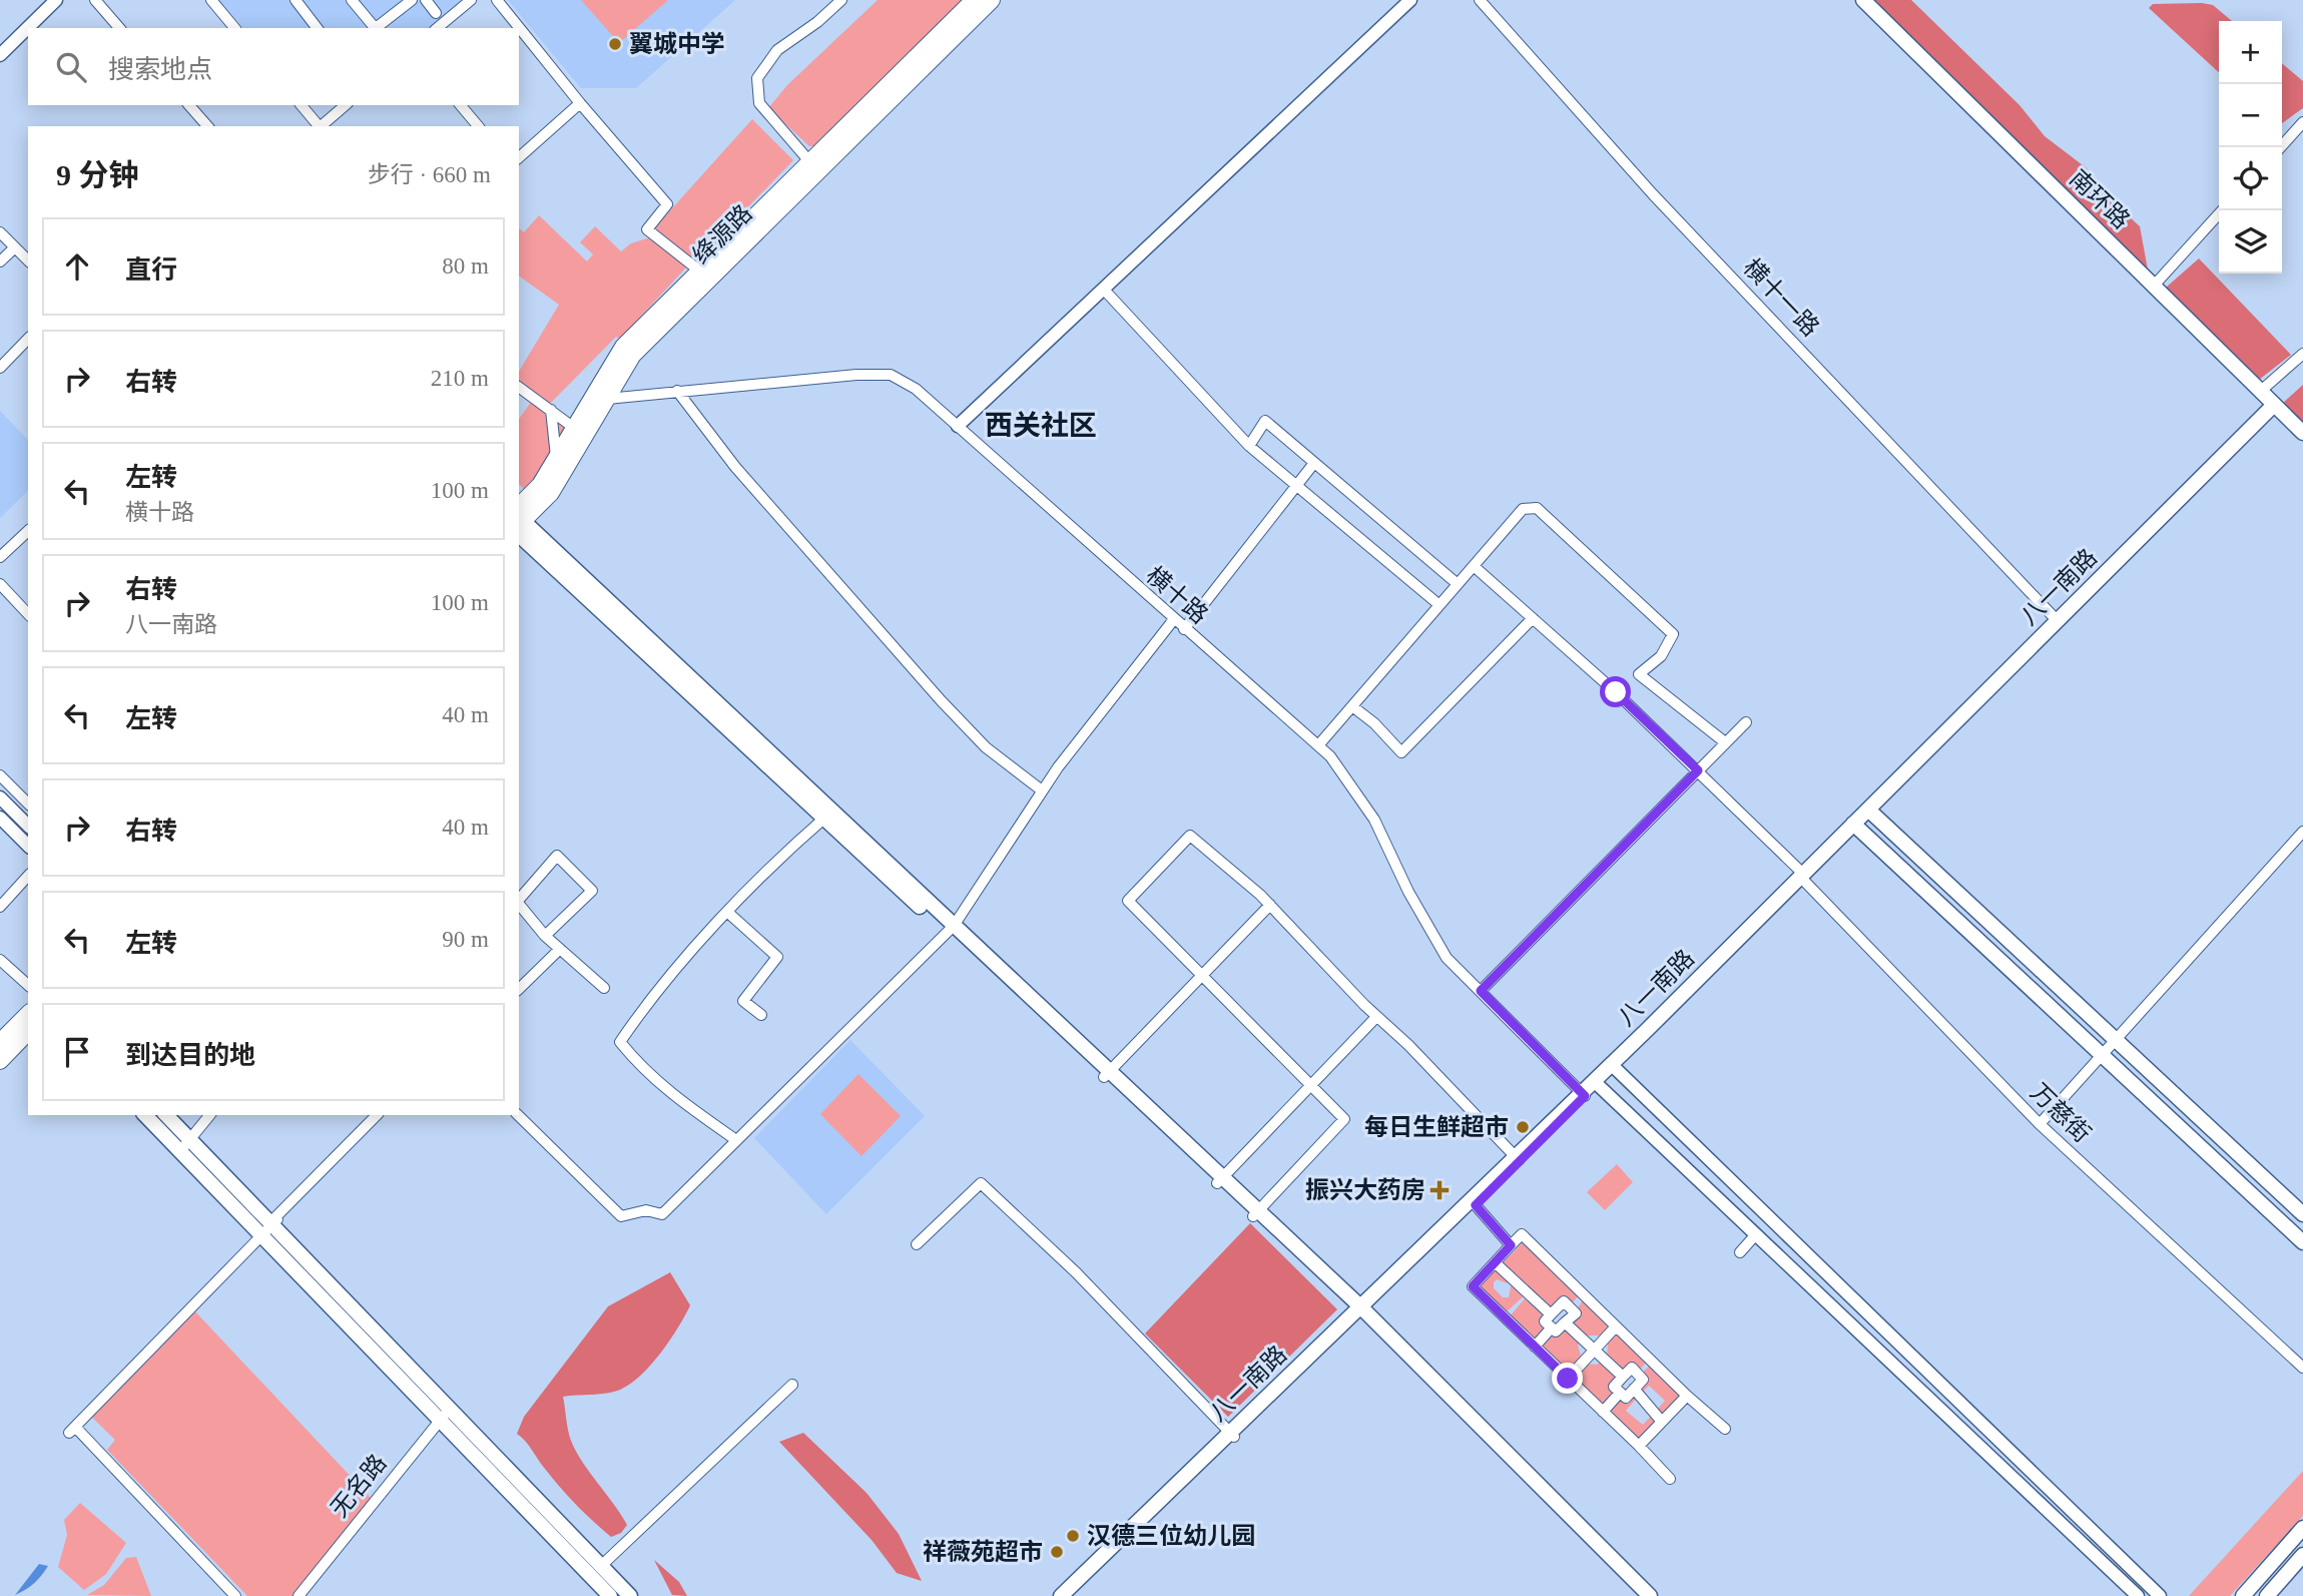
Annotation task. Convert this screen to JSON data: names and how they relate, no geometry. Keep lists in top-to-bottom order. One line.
{"streets":{"highway":["绛源路"],"main road":["南环路","八一南路"],"street":["横十一路","横十路","万慈街","无名路"]},"crossings":[["南环路","八一南路"],["绛源路","横十路"],["横十一路","八一南路"],["八一南路","横十路"],["八一南路","万慈街"]],"districts":["西关社区"],"places":{"other":["翼城中学","每日生鲜超市","汉德三位幼儿园","祥薇苑超市"],"health":["振兴大药房"]},"page":{"map_buttons":["+","−"],"search":"搜索地点","heading":["9 分钟","步行 · 660 m"],"list":[["直行","80 m"],["右转","210 m"],["左转","横十路","100 m"],["右转","八一南路","100 m"],["左转","40 m"],["右转","40 m"],["左转","90 m"],"到达目的地"]}}
